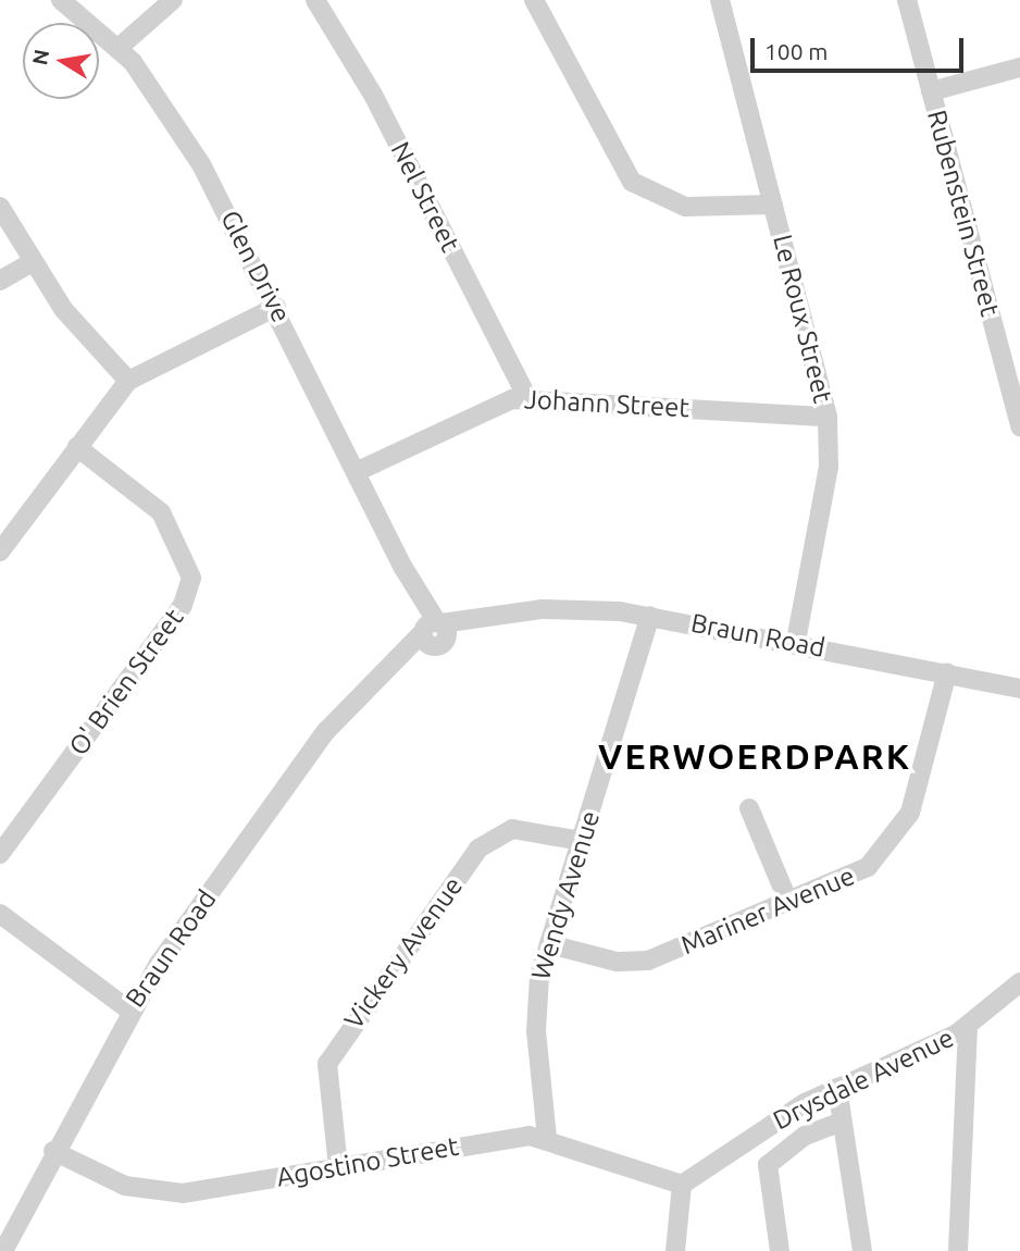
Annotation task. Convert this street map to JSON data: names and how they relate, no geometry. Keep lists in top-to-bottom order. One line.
{"streets":{"street":["Nel Street","Rubenstein Street","Glen Drive","Le Roux Street","Johann Street","Braun Road","O' Brien Street","Wendy Avenue","Mariner Avenue","Vickery Avenue","Drysdale Avenue","Agostino Street"]},"crossings":[["Nel Street","Johann Street"],["Glen Drive","Johann Street"],["Glen Drive","Braun Road"],["Le Roux Street","Johann Street"],["Le Roux Street","Braun Road"],["Braun Road","Wendy Avenue"],["Braun Road","Mariner Avenue"],["Braun Road","Agostino Street"],["Wendy Avenue","Mariner Avenue"],["Wendy Avenue","Vickery Avenue"],["Wendy Avenue","Agostino Street"],["Vickery Avenue","Agostino Street"],["Drysdale Avenue","Agostino Street"]],"districts":["VERWOERDPARK"],"scale_bar":"100 m","north":"left"}
